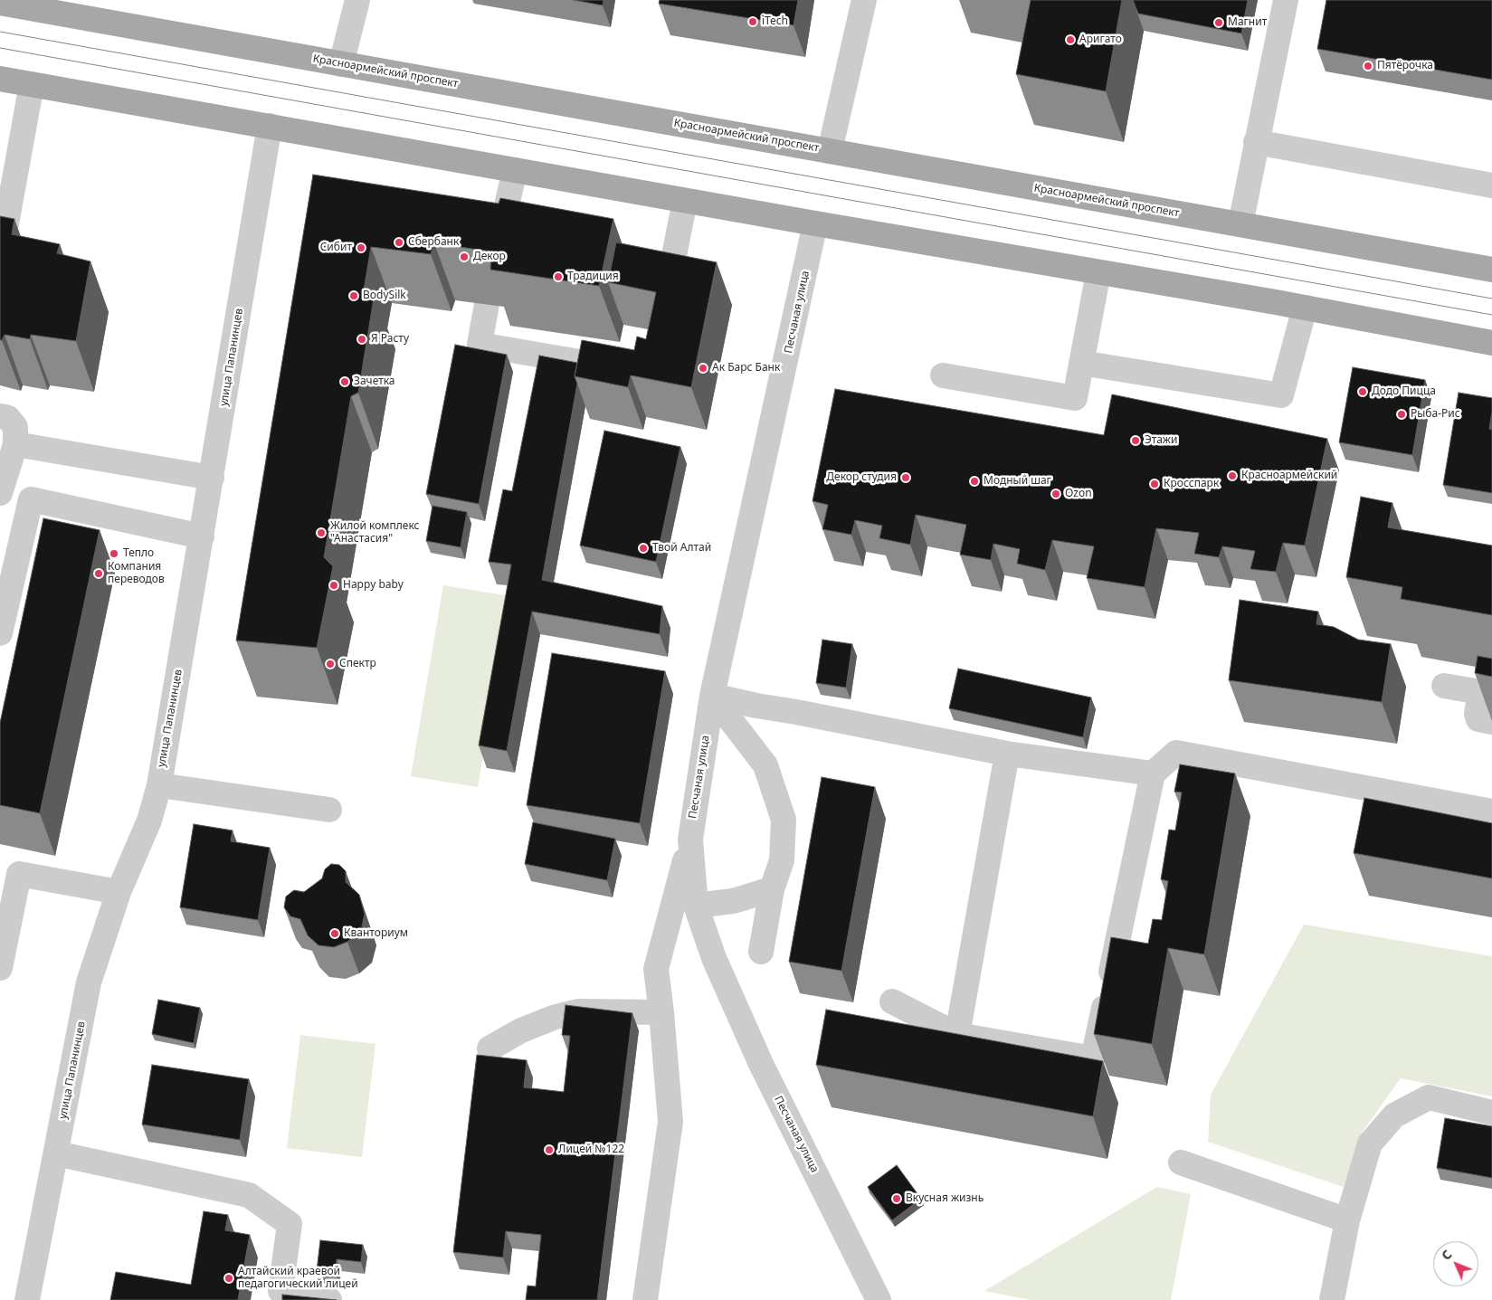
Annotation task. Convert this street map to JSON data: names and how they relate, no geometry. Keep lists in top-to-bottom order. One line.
{"streets":{"main road":["Красноармейский проспект"],"street":["Песчаная улица","улица Папанинцев"]},"places":["iTech","Магнит","Аригато","Пятёрочка","Сбербанк","Сибит","Декор","Традиция","BodySilk","Я Расту","Ак Барс Банк","Зачетка","Додо Пицца","Рыба-Рис","Этажи","Красноармейский","Декор студия","Модный шаг","Кросспарк","Ozon","Жилой комплекс \"Анастасия\"","Твой Алтай","Тепло","Компания переводов","Happy baby","Спектр","Кванториум","Лицей №122","Вкусная жизнь","Алтайский краевой педагогический лицей"],"north":"top left"}
